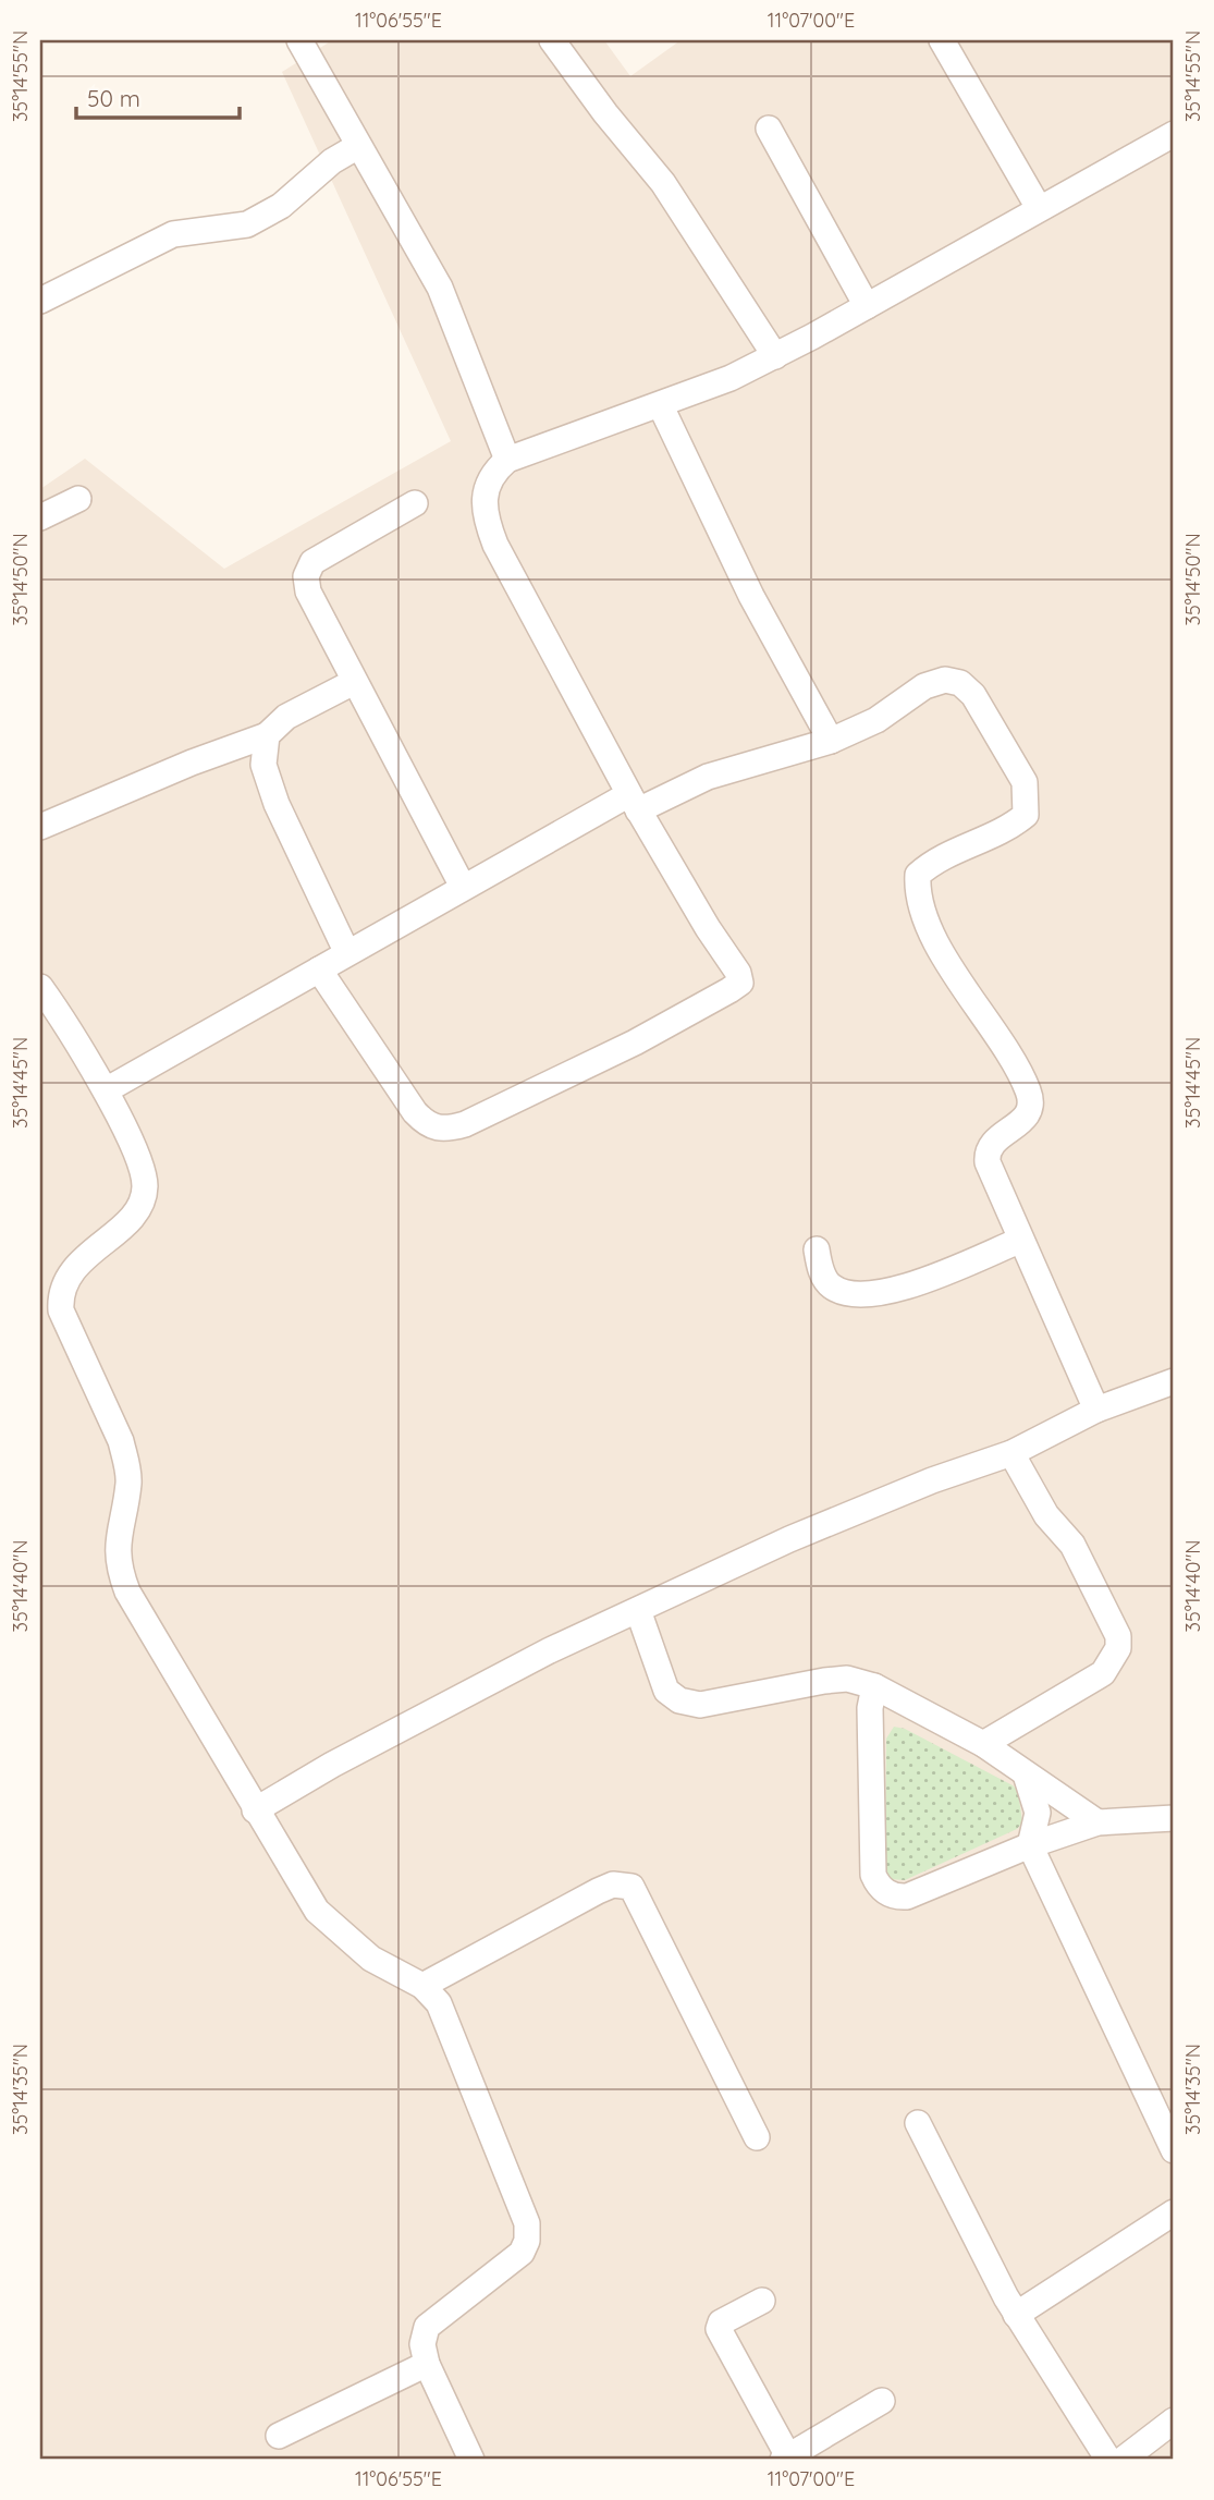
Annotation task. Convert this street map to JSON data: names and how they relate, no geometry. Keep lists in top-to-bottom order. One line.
{"scale_bar":"50 m","coordinates":["11°06'55\"E","11°07'00\"E","35°14'55\"N","35°14'50\"N","35°14'45\"N","35°14'40\"N","35°14'35\"N"]}
